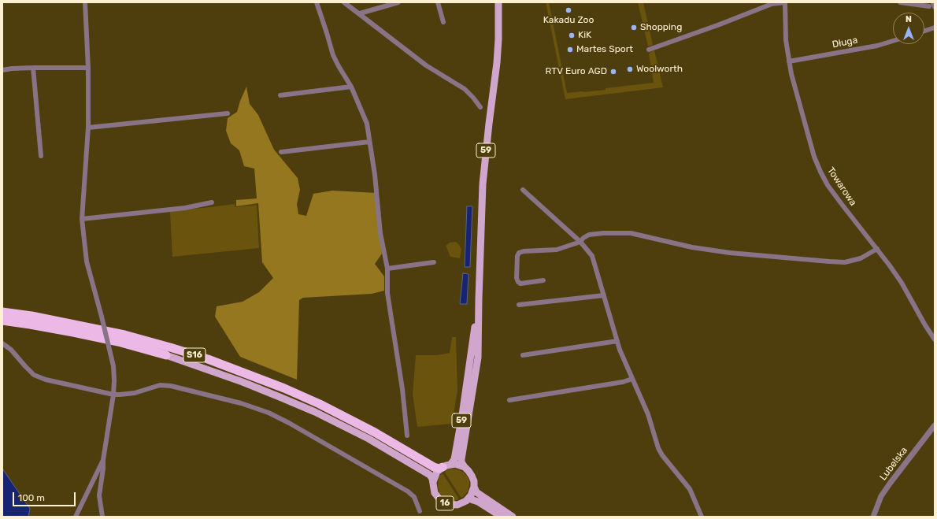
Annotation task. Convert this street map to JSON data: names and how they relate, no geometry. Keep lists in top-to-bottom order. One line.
{"streets":{"highway":["S16"],"main road":["59","16"],"street":["Długa","Towarowa","Lubelska"]},"crossings":[["Długa","Towarowa"],["59","S16"],["59","16"],["S16","16"]],"places":["Kakadu Zoo","Shopping","KiK","Martes Sport","Woolworth","RTV Euro AGD"],"scale_bar":"100 m","north":"top"}
